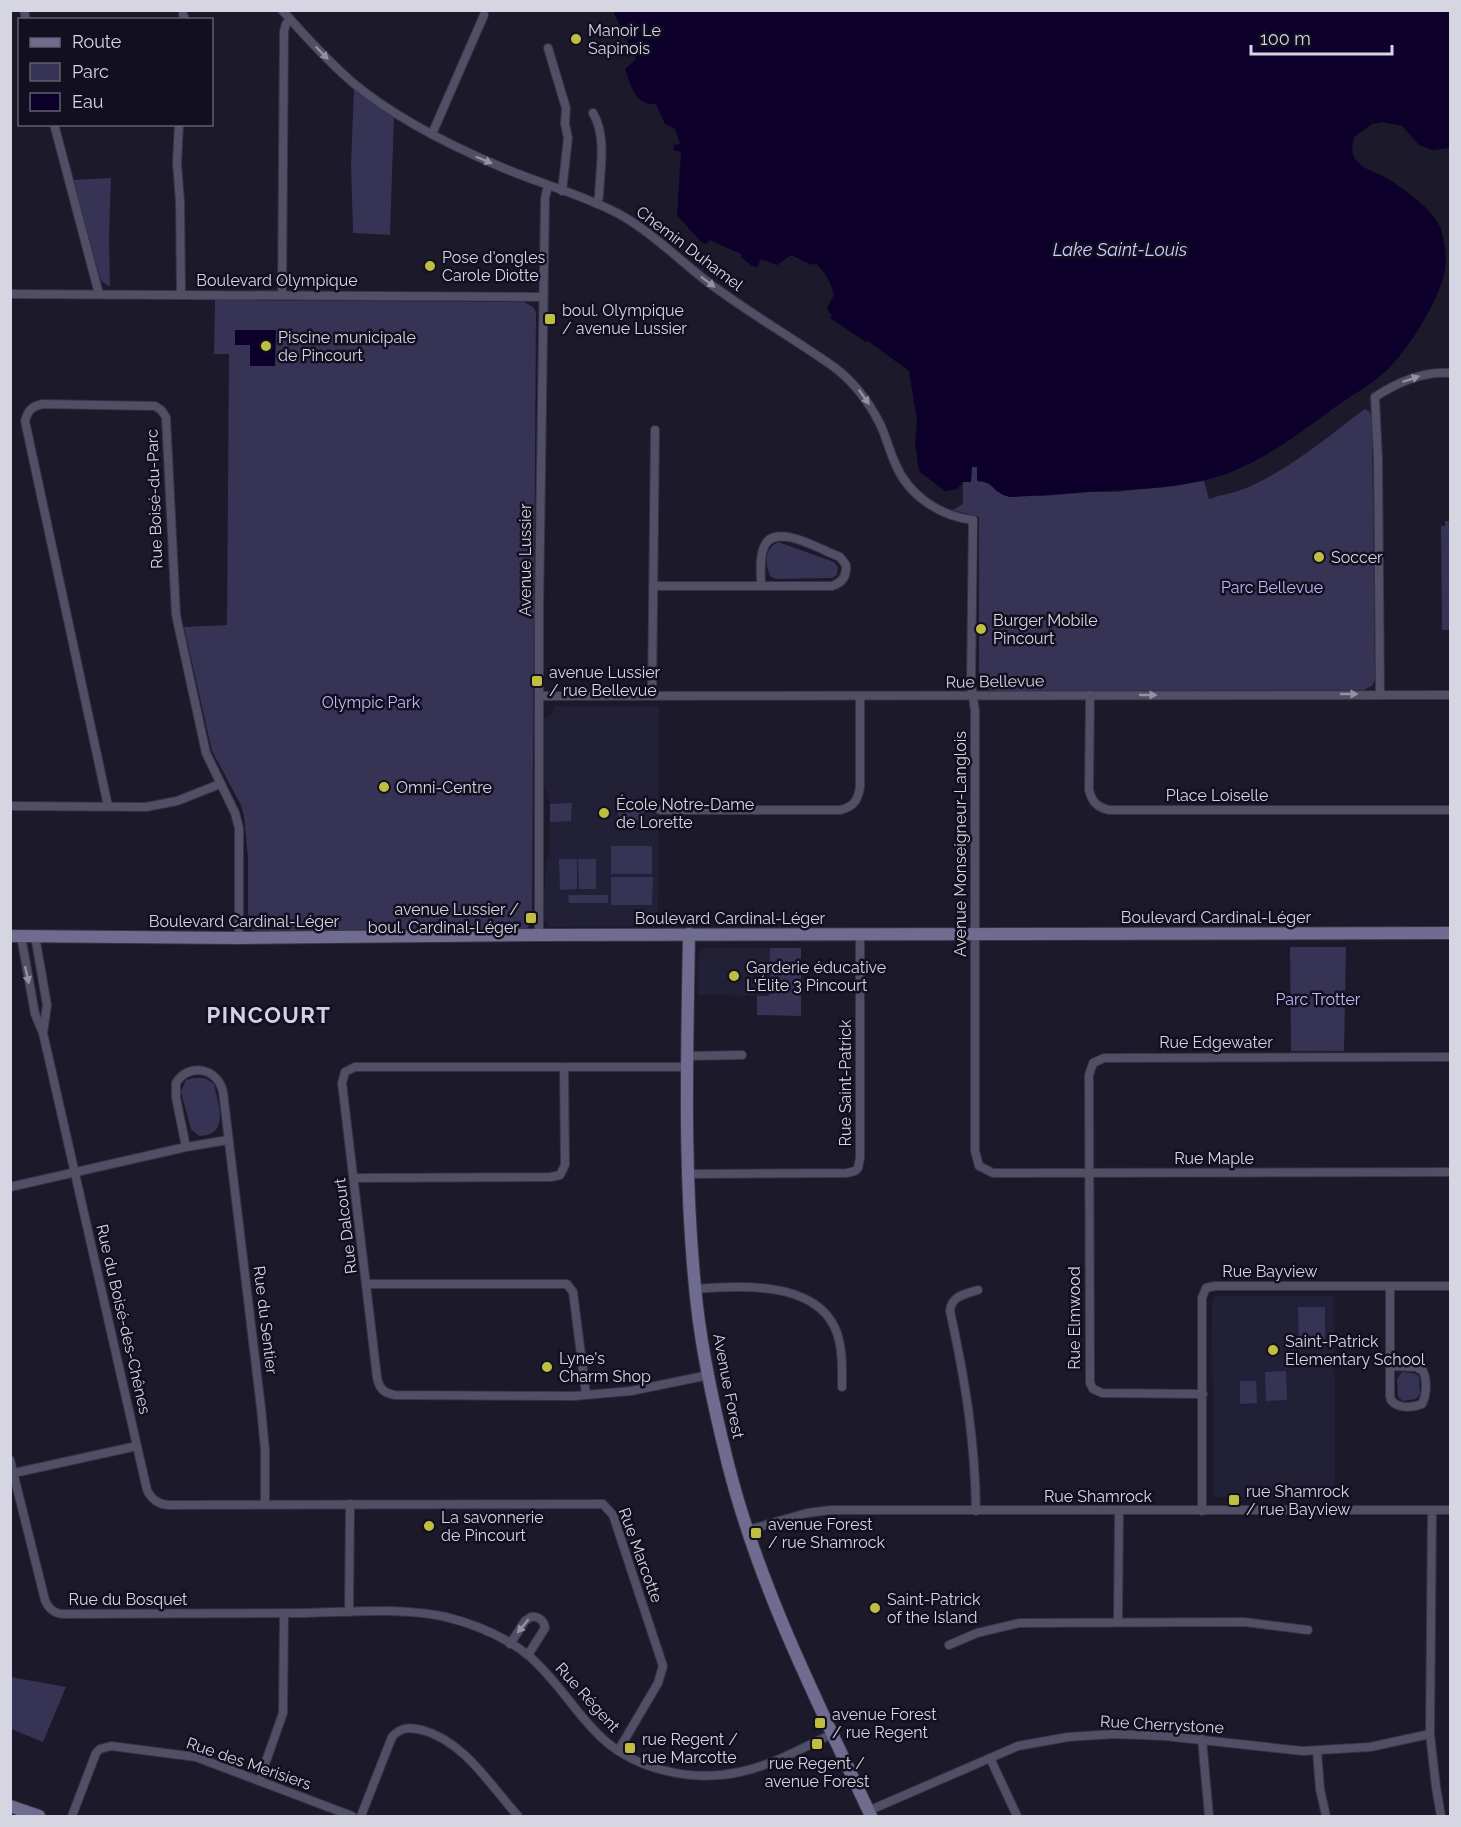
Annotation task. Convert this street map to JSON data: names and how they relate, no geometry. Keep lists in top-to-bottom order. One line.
{"streets":{"street":["Chemin Duhamel","Boulevard Olympique","Rue Boisé-du-Parc","Avenue Lussier","Rue Bellevue","Place Loiselle","Avenue Monseigneur-Langlois","Boulevard Cardinal-Léger","Rue Edgewater","Rue Saint-Patrick","Rue Maple","Rue Dalcourt","Rue Bayview","Rue Elmwood","Rue du Boisé-des-Chênes","Rue du Sentier","Avenue Forest","Rue Shamrock","Rue Marcotte","Rue du Bosquet","Rue Régent","Rue Cherrystone","Rue des Merisiers"]},"crossings":[["Chemin Duhamel","Avenue Lussier"],["Chemin Duhamel","Avenue Monseigneur-Langlois"],["Boulevard Olympique","Avenue Lussier"],["Rue Boisé-du-Parc","Boulevard Cardinal-Léger"],["Avenue Lussier","Rue Bellevue"],["Avenue Lussier","Boulevard Cardinal-Léger"],["Rue Bellevue","Place Loiselle"],["Rue Bellevue","Avenue Monseigneur-Langlois"],["Avenue Monseigneur-Langlois","Boulevard Cardinal-Léger"],["Avenue Monseigneur-Langlois","Rue Maple"],["Boulevard Cardinal-Léger","Rue Saint-Patrick"],["Boulevard Cardinal-Léger","Rue du Boisé-des-Chênes"],["Boulevard Cardinal-Léger","Avenue Forest"],["Rue Edgewater","Rue Maple"],["Rue Edgewater","Rue Elmwood"],["Rue Saint-Patrick","Avenue Forest"],["Rue Maple","Rue Elmwood"],["Rue Dalcourt","Avenue Forest"],["Rue Bayview","Rue Elmwood"],["Rue Bayview","Rue Shamrock"],["Rue du Boisé-des-Chênes","Rue du Sentier"],["Rue du Boisé-des-Chênes","Rue Marcotte"],["Rue du Sentier","Rue Marcotte"],["Avenue Forest","Rue Shamrock"],["Avenue Forest","Rue Régent"],["Avenue Forest","Rue Cherrystone"],["Rue Marcotte","Rue Régent"],["Rue du Bosquet","Rue Régent"]],"one_way":["Chemin Duhamel"],"districts":["PINCOURT"],"water":["Lake Saint-Louis"],"parks":["Parc Bellevue","Olympic Park","Parc Trotter"],"places":{"other":["Manoir Le Sapinois","Pose d'ongles Carole Diotte","Piscine municipale de Pincourt","Soccer","Burger Mobile Pincourt","Omni-Centre","École Notre-Dame de Lorette","Garderie éducative L'Élite 3 Pincourt","Saint-Patrick Elementary School","Lyne's Charm Shop","La savonnerie de Pincourt","Saint-Patrick of the Island"],"transit":["boul. Olympique / avenue Lussier","avenue Lussier / rue Bellevue","avenue Lussier / boul. Cardinal-Léger","rue Shamrock / rue Bayview","avenue Forest / rue Shamrock","avenue Forest / rue Regent","rue Regent / avenue Forest","rue Regent / rue Marcotte"]},"legend":["Route","Parc","Eau"],"scale_bar":"100 m"}
